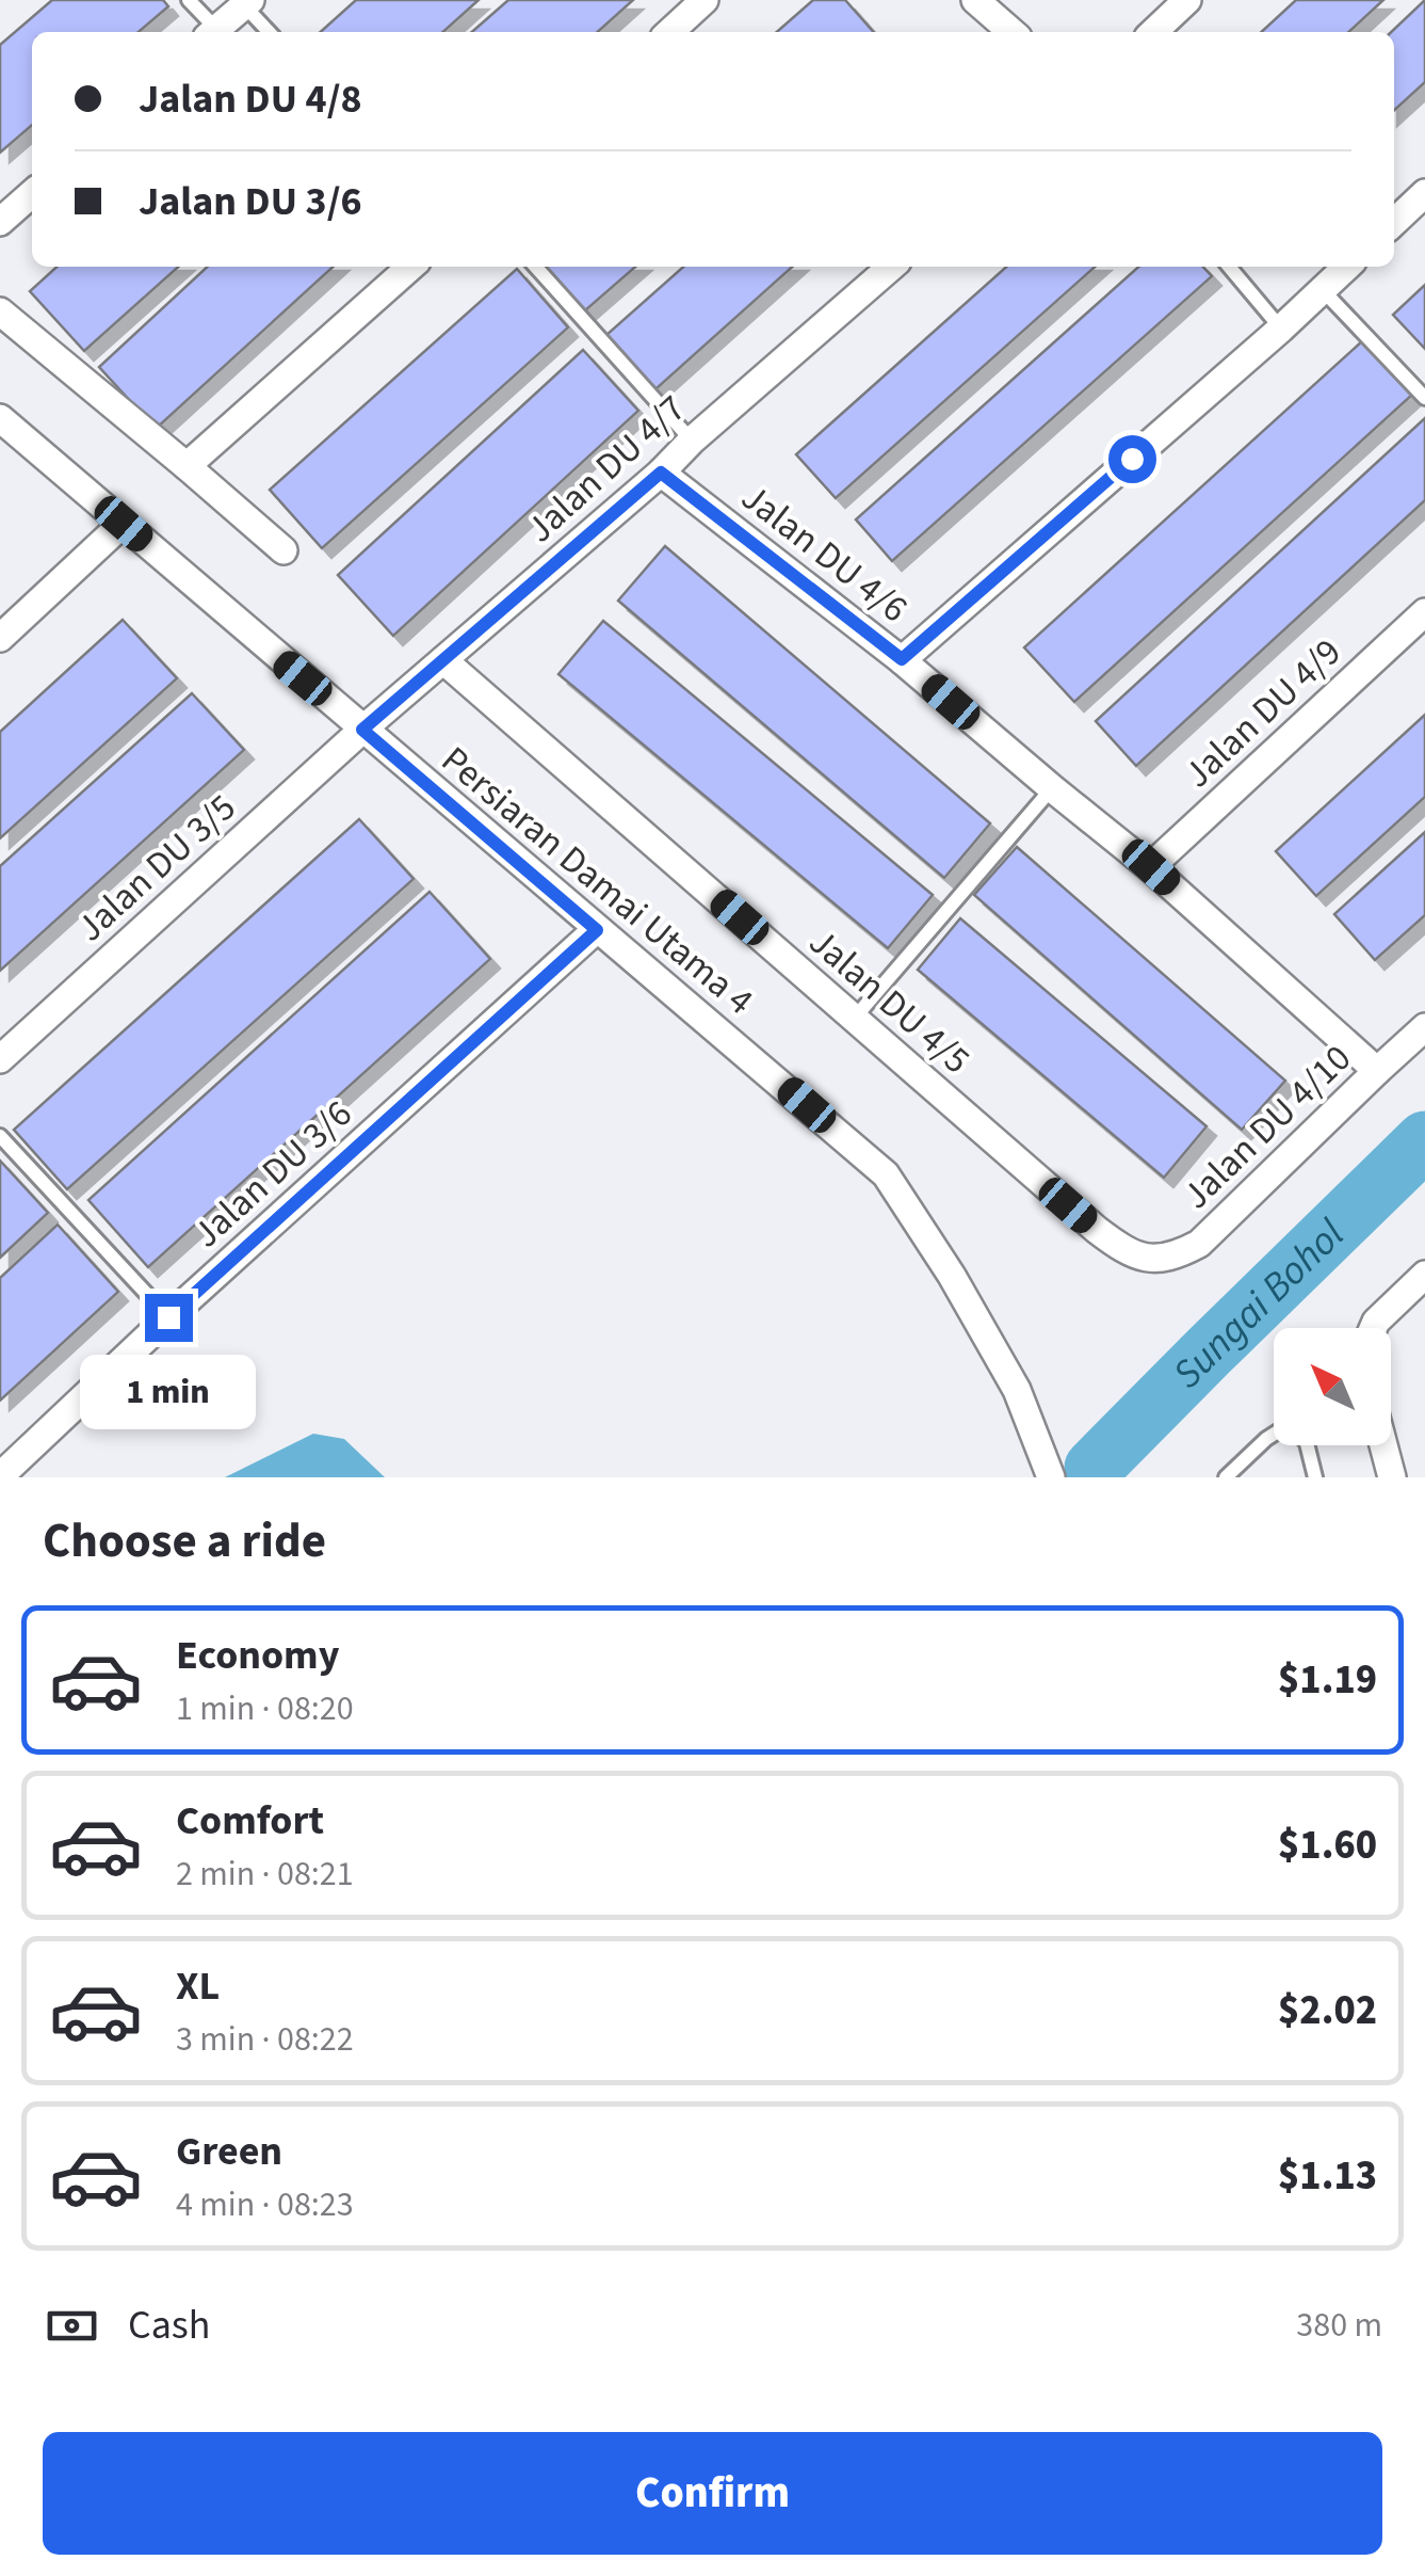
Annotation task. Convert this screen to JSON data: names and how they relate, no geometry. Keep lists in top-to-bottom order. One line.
{"streets":{"street":["Jalan DU 4/7","Jalan DU 4/6","Jalan DU 4/9","Jalan DU 3/5","Persiaran Damai Utama 4","Jalan DU 4/5","Jalan DU 4/10","Jalan DU 3/6"]},"crossings":[["Jalan DU 4/7","Jalan DU 4/6"],["Jalan DU 4/7","Jalan DU 3/5"],["Jalan DU 4/7","Persiaran Damai Utama 4"],["Jalan DU 4/7","Jalan DU 4/5"],["Jalan DU 4/6","Jalan DU 4/9"],["Jalan DU 4/6","Jalan DU 4/10"],["Jalan DU 3/5","Persiaran Damai Utama 4"],["Persiaran Damai Utama 4","Jalan DU 3/6"],["Jalan DU 4/5","Jalan DU 4/10"]],"water":["Sungai Bohol"],"north":"top left","page":{"banner":["Jalan DU 4/8","Jalan DU 3/6"],"bubble":"1 min","heading":"Choose a ride","list":[{"name":"Economy","note":"1 min · 08:20","value":"$1.19"},{"name":"Comfort","note":"2 min · 08:21","value":"$1.60"},{"name":"XL","note":"3 min · 08:22","value":"$2.02"},{"name":"Green","note":"4 min · 08:23","value":"$1.13"}],"pay":["Cash","380 m"],"buttons":"Confirm"}}
